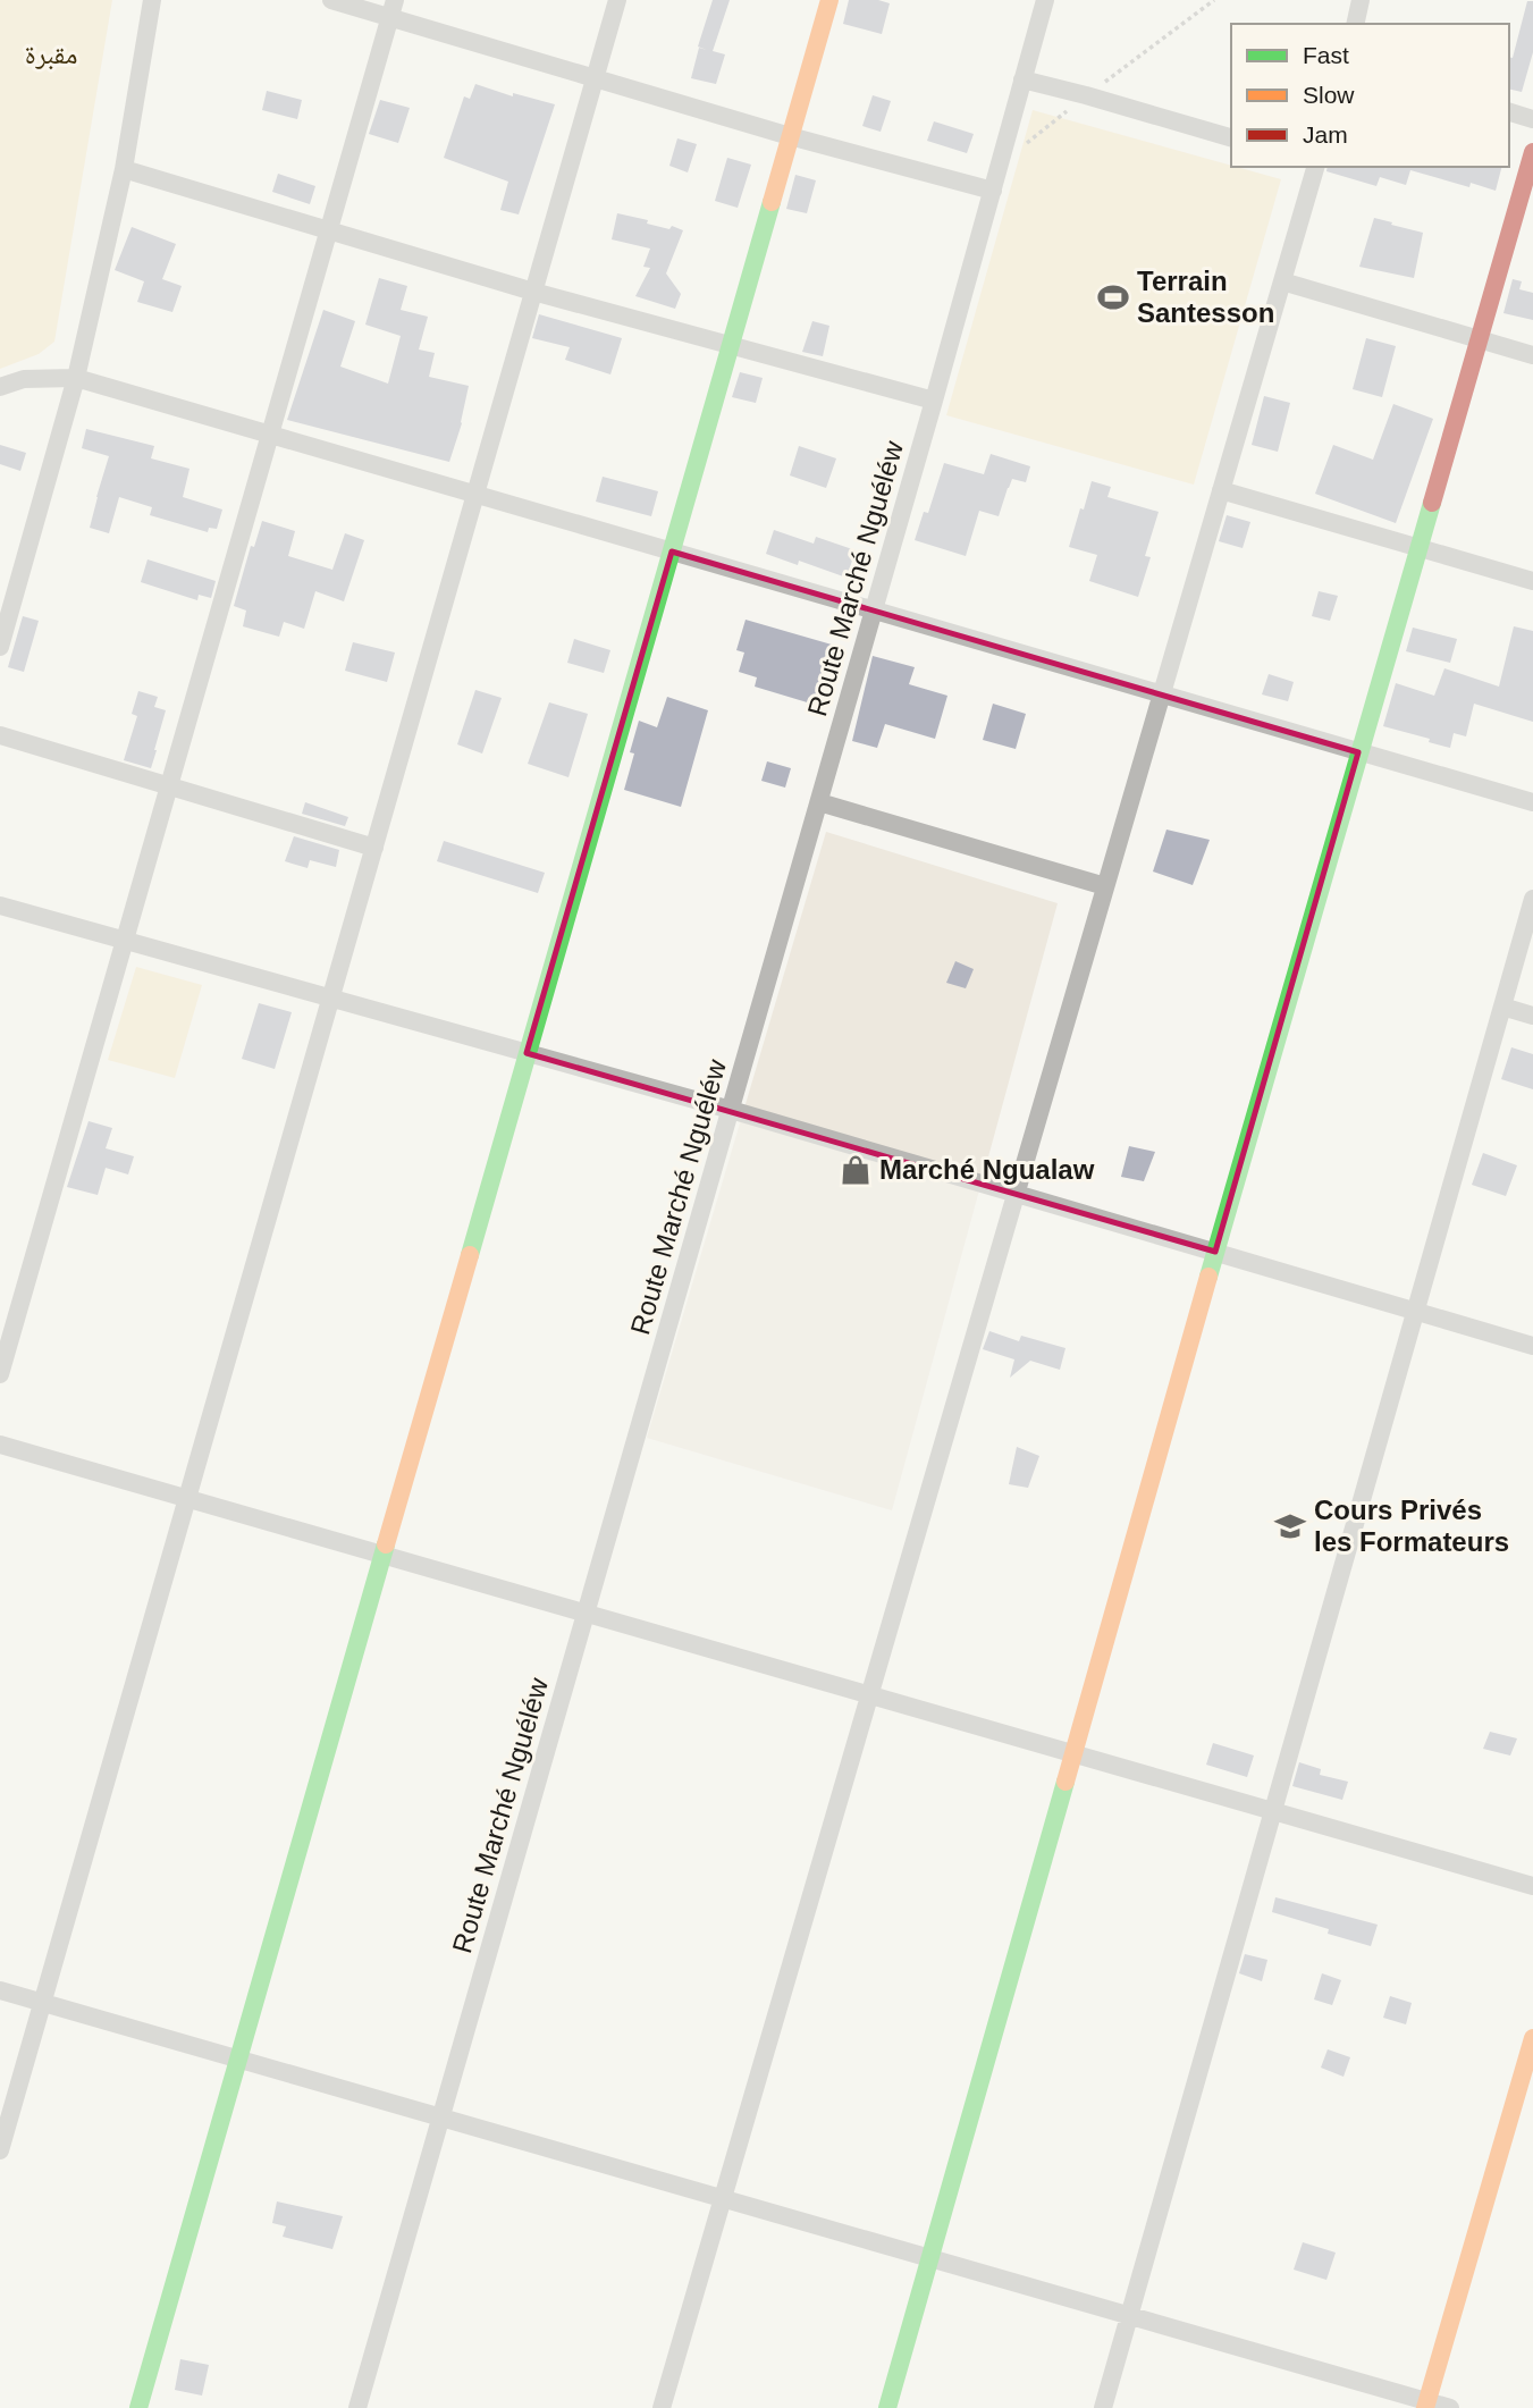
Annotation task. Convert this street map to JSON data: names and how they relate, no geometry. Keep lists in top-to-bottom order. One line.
{"streets":{"street":["Route Marché Nguéléw"]},"parks":["مقبرة"],"places":{"sports":["Terrain Santesson"],"shop":["Marché Ngualaw"],"school or university":["Cours Privés les Formateurs"]},"legend":["Fast","Slow","Jam"]}
